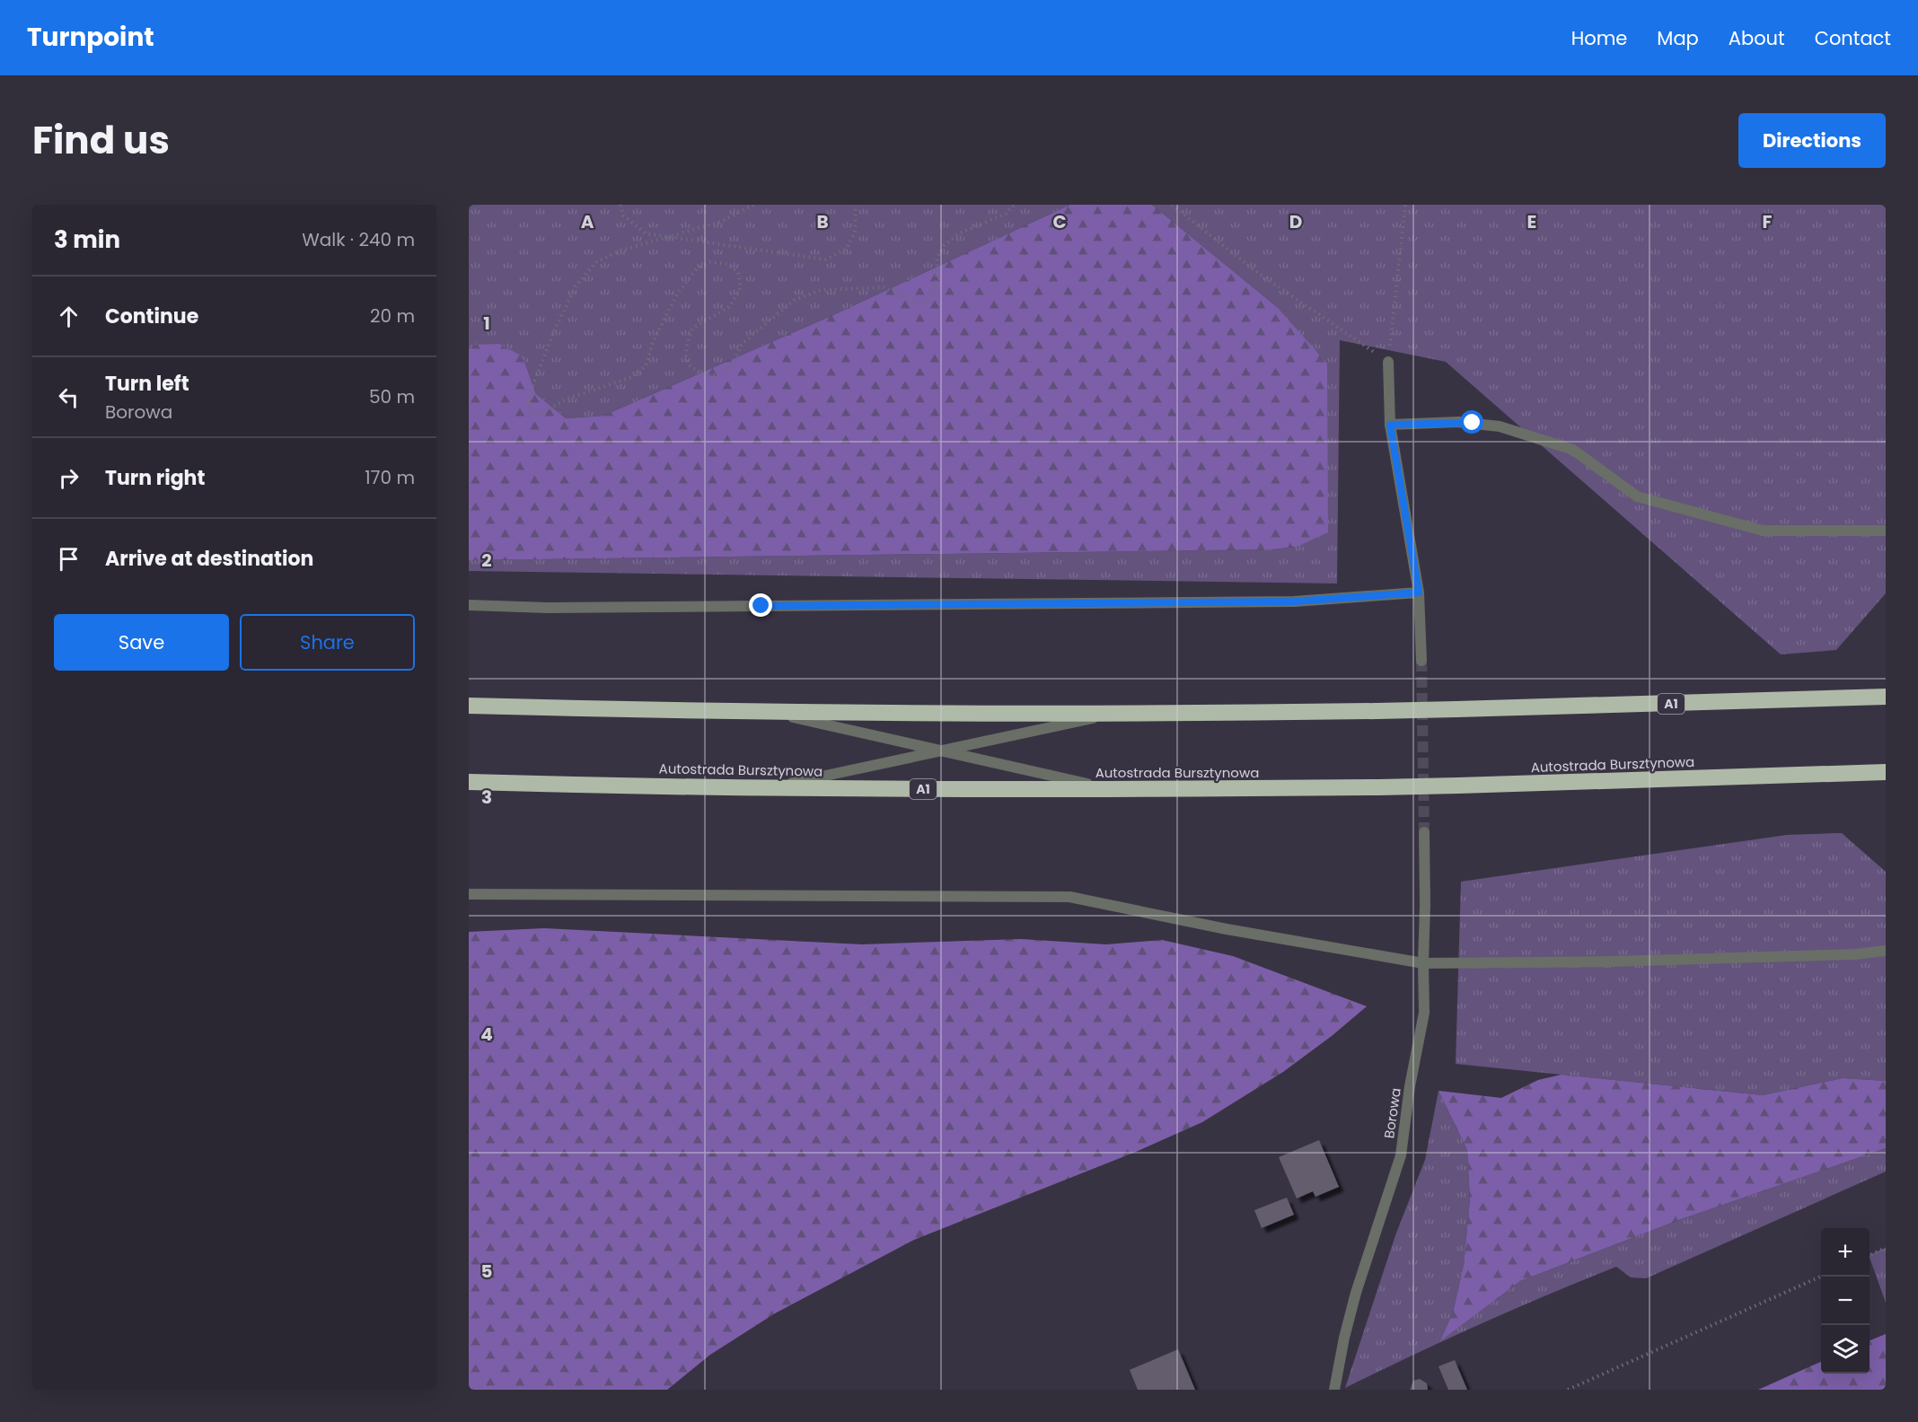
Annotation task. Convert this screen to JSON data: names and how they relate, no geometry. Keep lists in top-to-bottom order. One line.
{"streets":{"highway":["A1","Autostrada Bursztynowa"],"street":["Borowa"]},"page":{"header":"Turnpoint","nav":["Home","Map","About","Contact"],"title":"Find us","buttons":["Directions",["Save","Share"]],"heading":["3 min","Walk · 240 m"],"list":[["Continue","20 m"],["Turn left","Borowa","50 m"],["Turn right","170 m"],"Arrive at destination"],"map_buttons":["+","−"]},"grid":{"columns":["A","B","C","D","E","F"],"rows":["1","2","3","4","5"]}}
